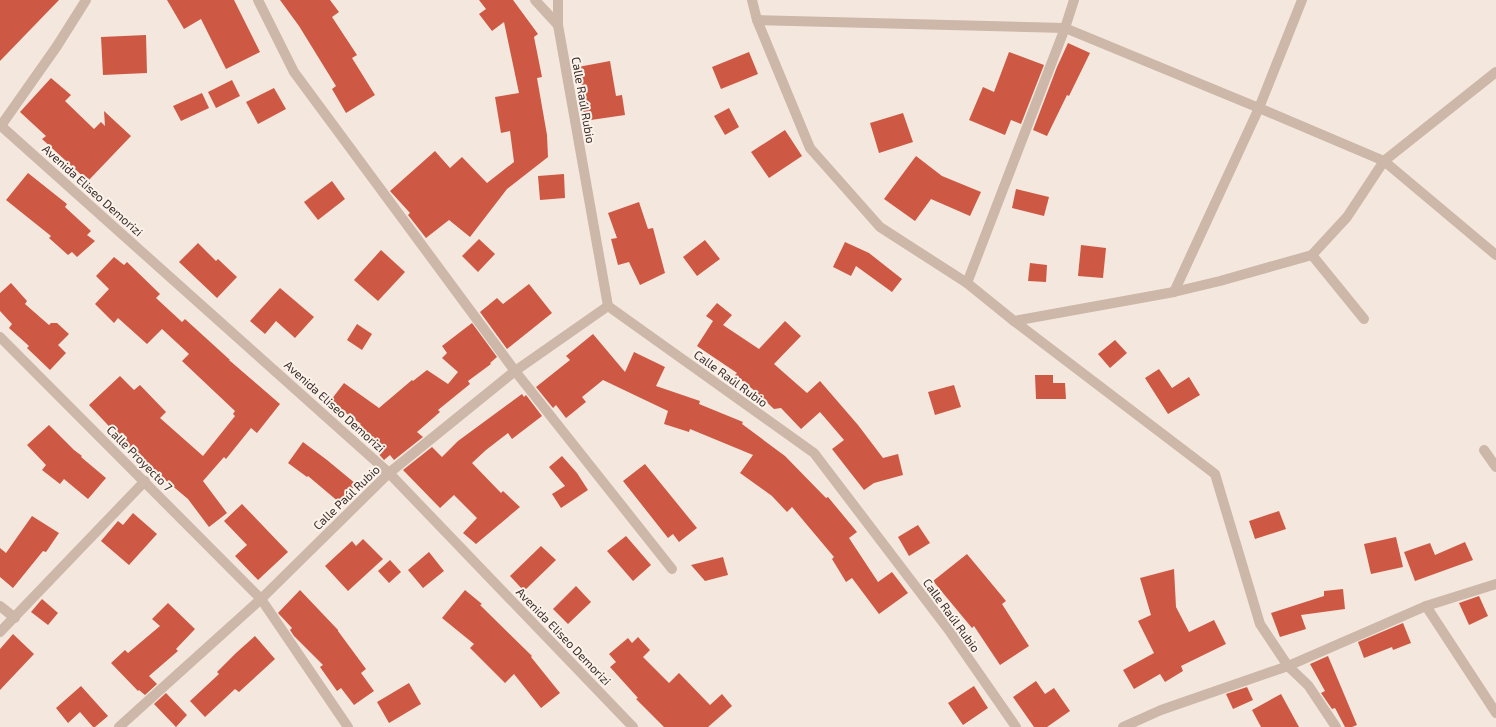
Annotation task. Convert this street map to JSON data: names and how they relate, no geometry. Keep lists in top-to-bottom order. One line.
{"streets":{"street":["Calle Raúl Rubio","Avenida Eliseo Demorizi","Calle Proyecto 7","Calle Paúl Rubio"]},"crossings":[["Calle Raúl Rubio","Calle Paúl Rubio"],["Avenida Eliseo Demorizi","Calle Paúl Rubio"],["Calle Proyecto 7","Calle Paúl Rubio"]]}
